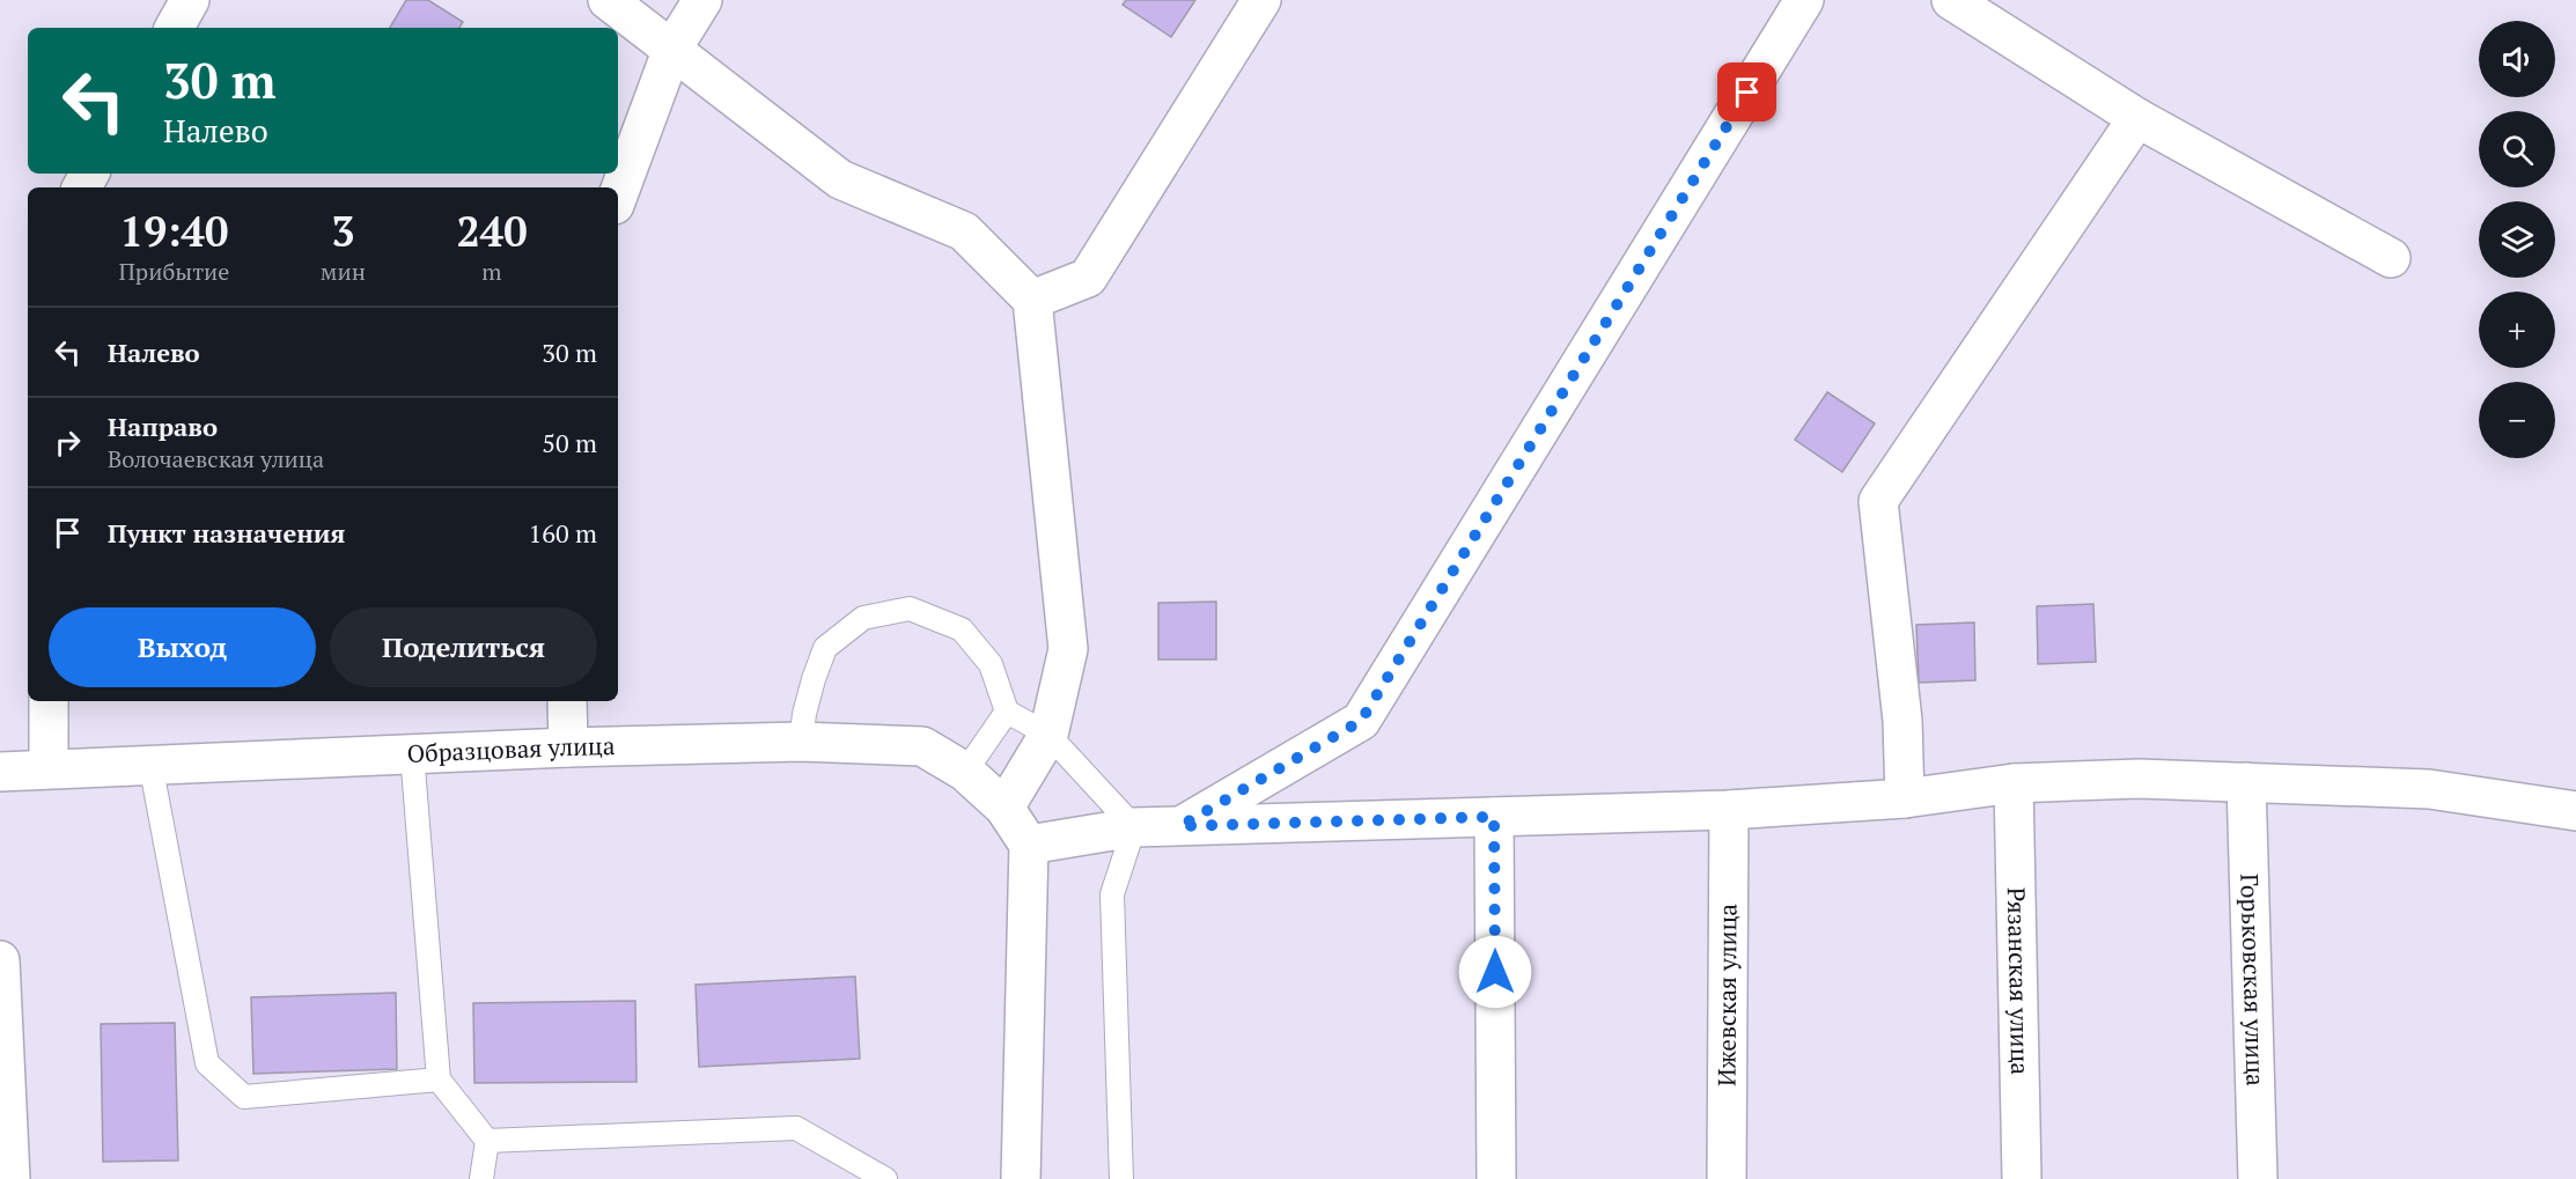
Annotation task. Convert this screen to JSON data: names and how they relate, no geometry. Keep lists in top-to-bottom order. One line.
{"streets":{"street":["Образцовая улица","Горьковская улица","Рязанская улица","Ижевская улица"]},"page":{"map_buttons":["+","−"],"turn":["30 m","Налево"],"eta":["19:40","Прибытие","3","мин","240","m"],"list":[{"name":"Налево","value":"30 m"},{"name":"Направо","note":"Волочаевская улица","value":"50 m"},{"name":"Пункт назначения","value":"160 m"}],"buttons":["Выход","Поделиться"]}}
